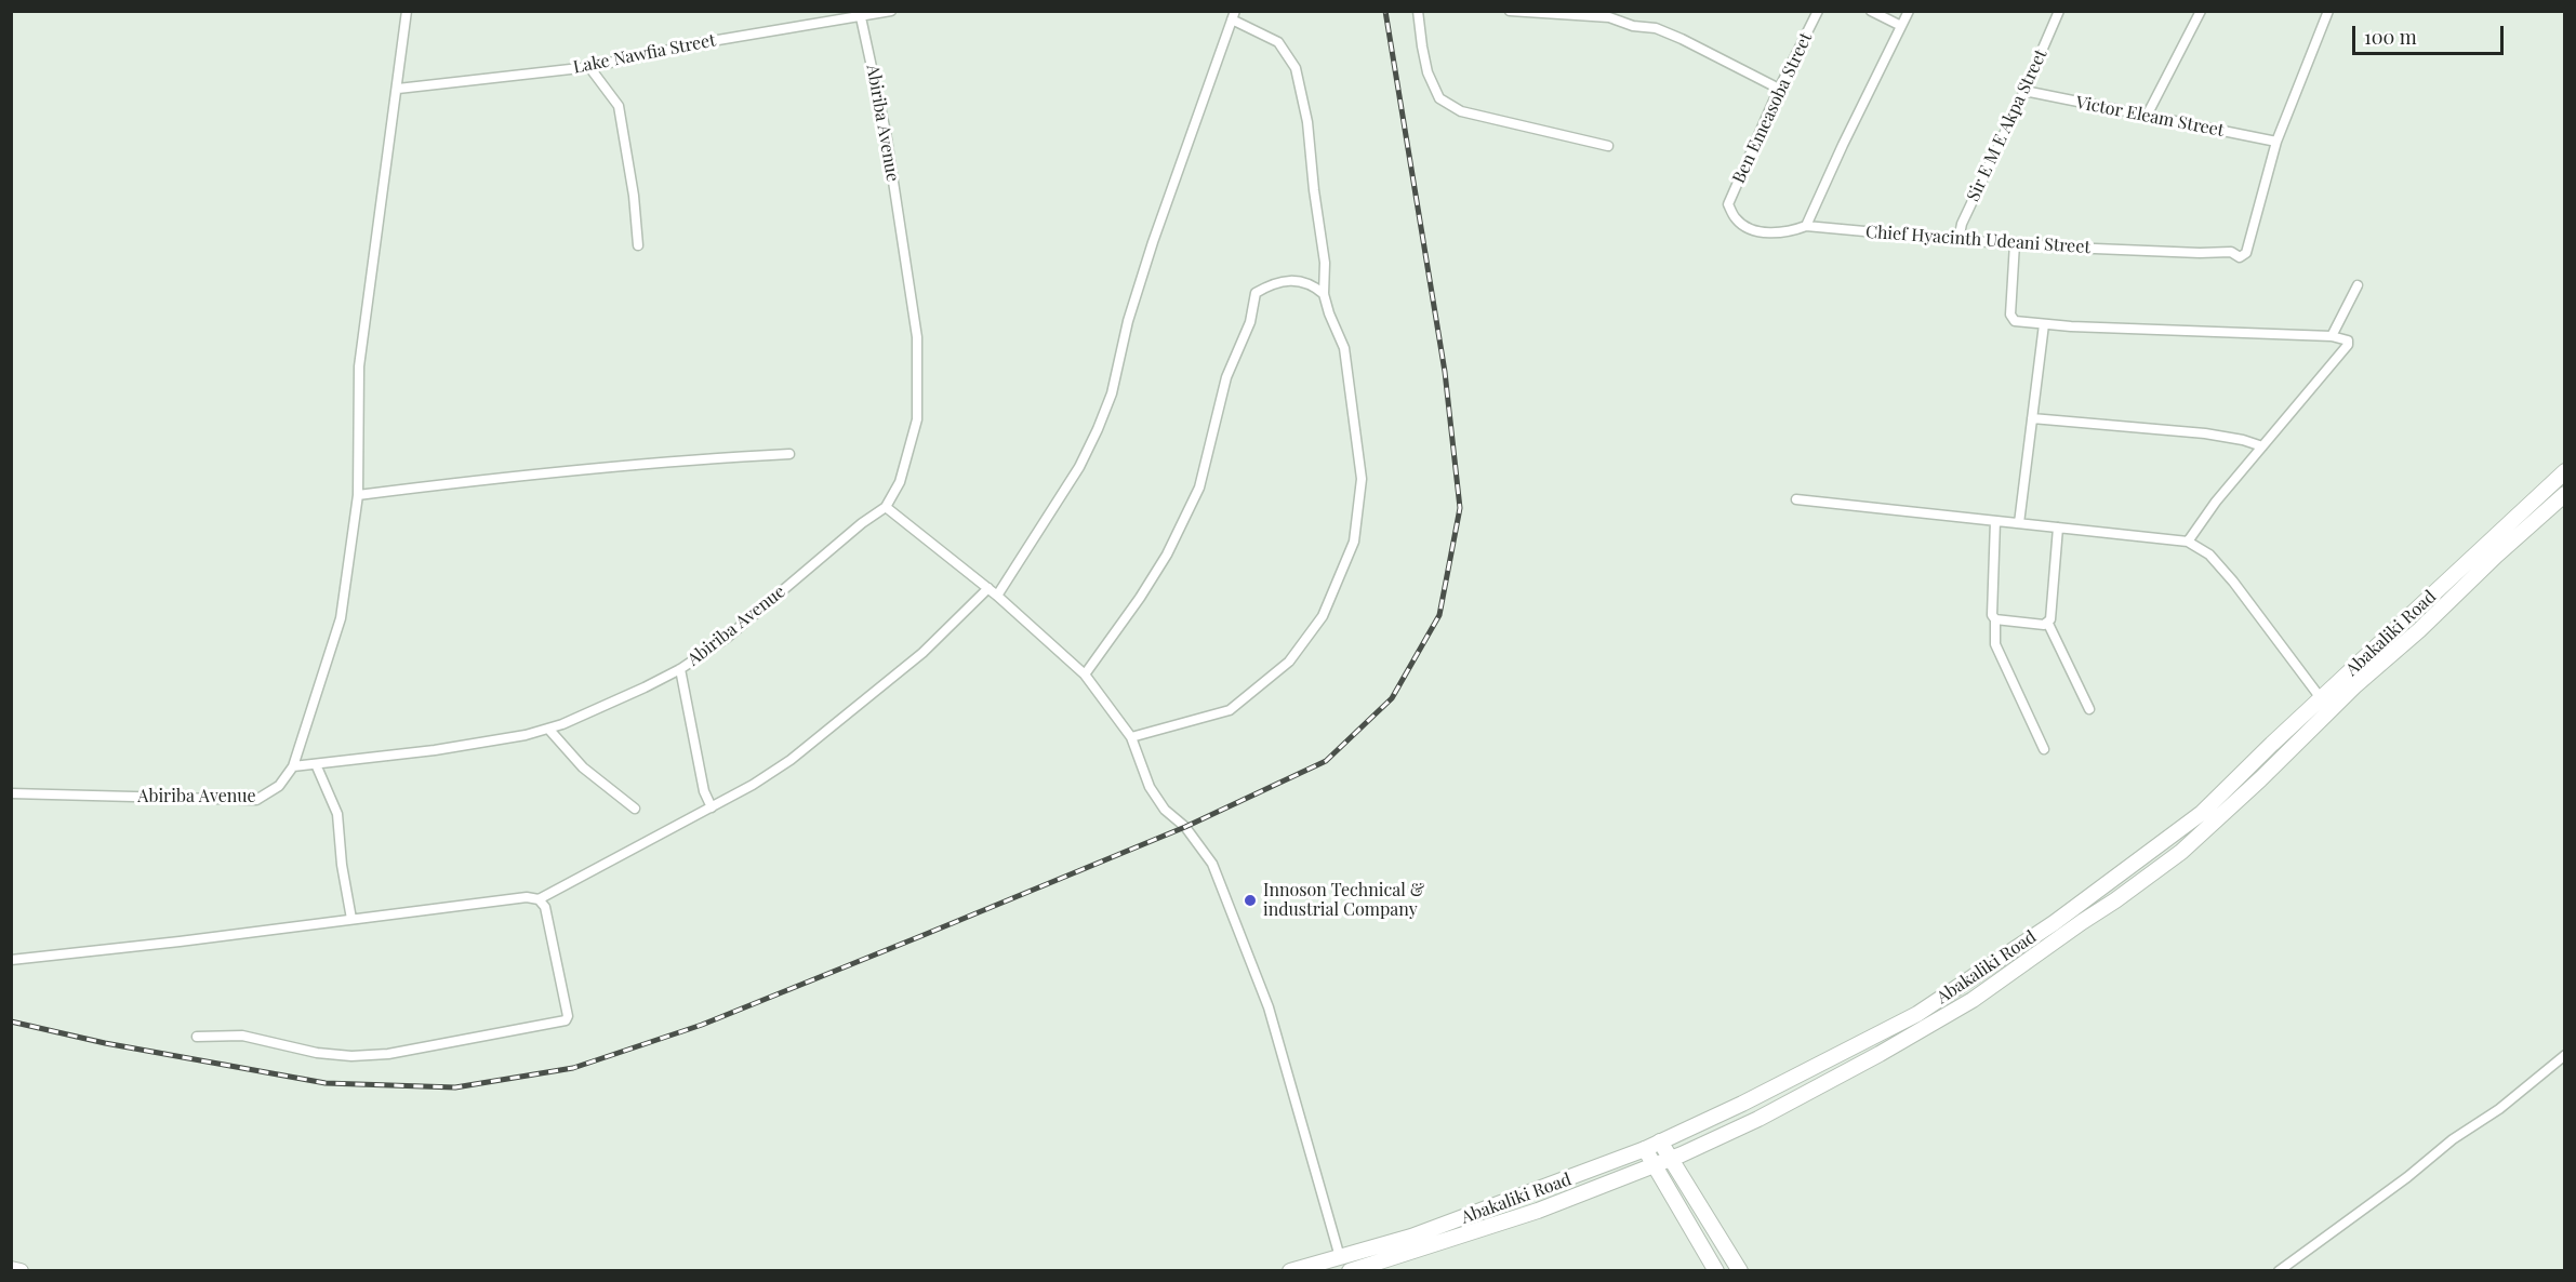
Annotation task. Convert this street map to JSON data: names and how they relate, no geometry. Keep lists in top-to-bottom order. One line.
{"streets":{"main road":["Abakaliki Road"],"street":["Lake Nawfia Street","Ben Emeasoba Street","Victor Eleam Street","Abiriba Avenue","Sir E M E Akpa Street","Chief Hyacinth Udeani Street"]},"crossings":[["Lake Nawfia Street","Abiriba Avenue"],["Ben Emeasoba Street","Chief Hyacinth Udeani Street"],["Victor Eleam Street","Sir E M E Akpa Street"],["Victor Eleam Street","Chief Hyacinth Udeani Street"],["Sir E M E Akpa Street","Chief Hyacinth Udeani Street"]],"places":["Innoson Technical & industrial Company"],"scale_bar":"100 m"}
